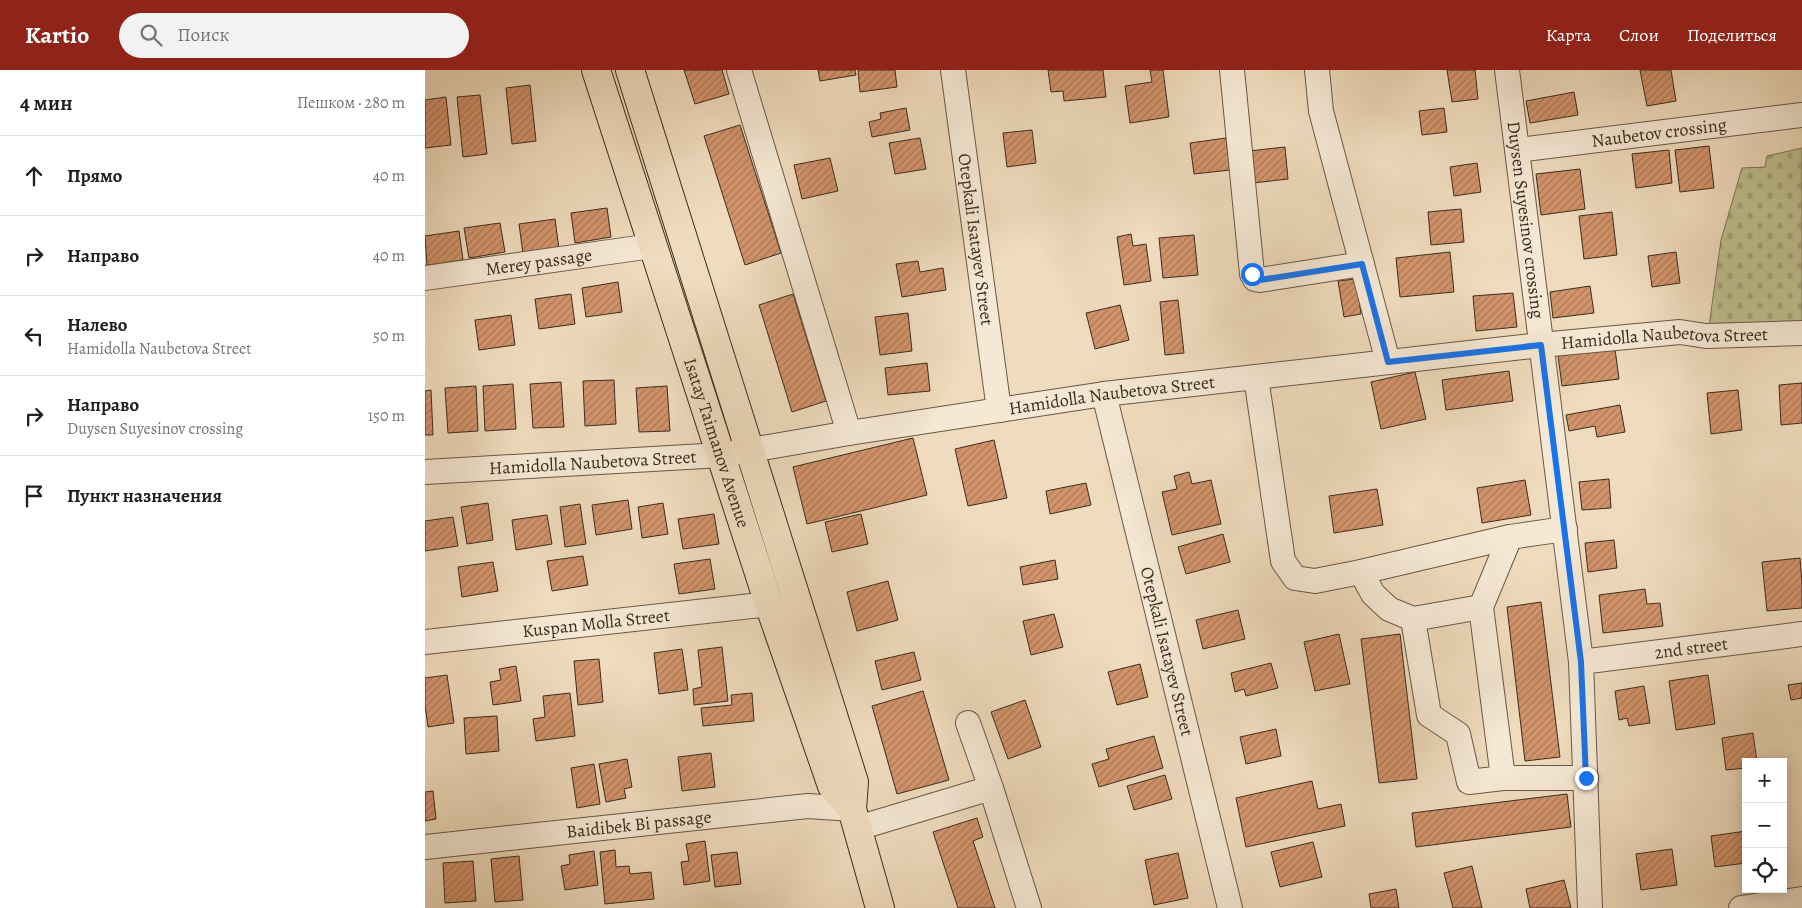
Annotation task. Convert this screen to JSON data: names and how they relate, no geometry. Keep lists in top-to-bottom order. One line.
{"streets":{"main road":["Isatay Taimanov Avenue"],"street":["Naubetov crossing","Duysen Suyesinov crossing","Otepkali Isatayev Street","Merey passage","Hamidolla Naubetova Street","Kuspan Molla Street","2nd street","Baidibek Bi passage"]},"crossings":[["Naubetov crossing","Duysen Suyesinov crossing"],["Duysen Suyesinov crossing","Hamidolla Naubetova Street"],["Duysen Suyesinov crossing","2nd street"],["Otepkali Isatayev Street","Hamidolla Naubetova Street"],["Merey passage","Isatay Taimanov Avenue"],["Hamidolla Naubetova Street","Isatay Taimanov Avenue"],["Isatay Taimanov Avenue","Kuspan Molla Street"],["Isatay Taimanov Avenue","Baidibek Bi passage"]],"page":{"header":"Kartio","search":"Поиск","nav":["Карта","Слои","Поделиться"],"heading":["4 мин","Пешком · 280 m"],"list":[["Прямо","40 m"],["Направо","40 m"],["Налево","Hamidolla Naubetova Street","50 m"],["Направо","Duysen Suyesinov crossing","150 m"],"Пункт назначения"],"map_buttons":["+","−"]}}
